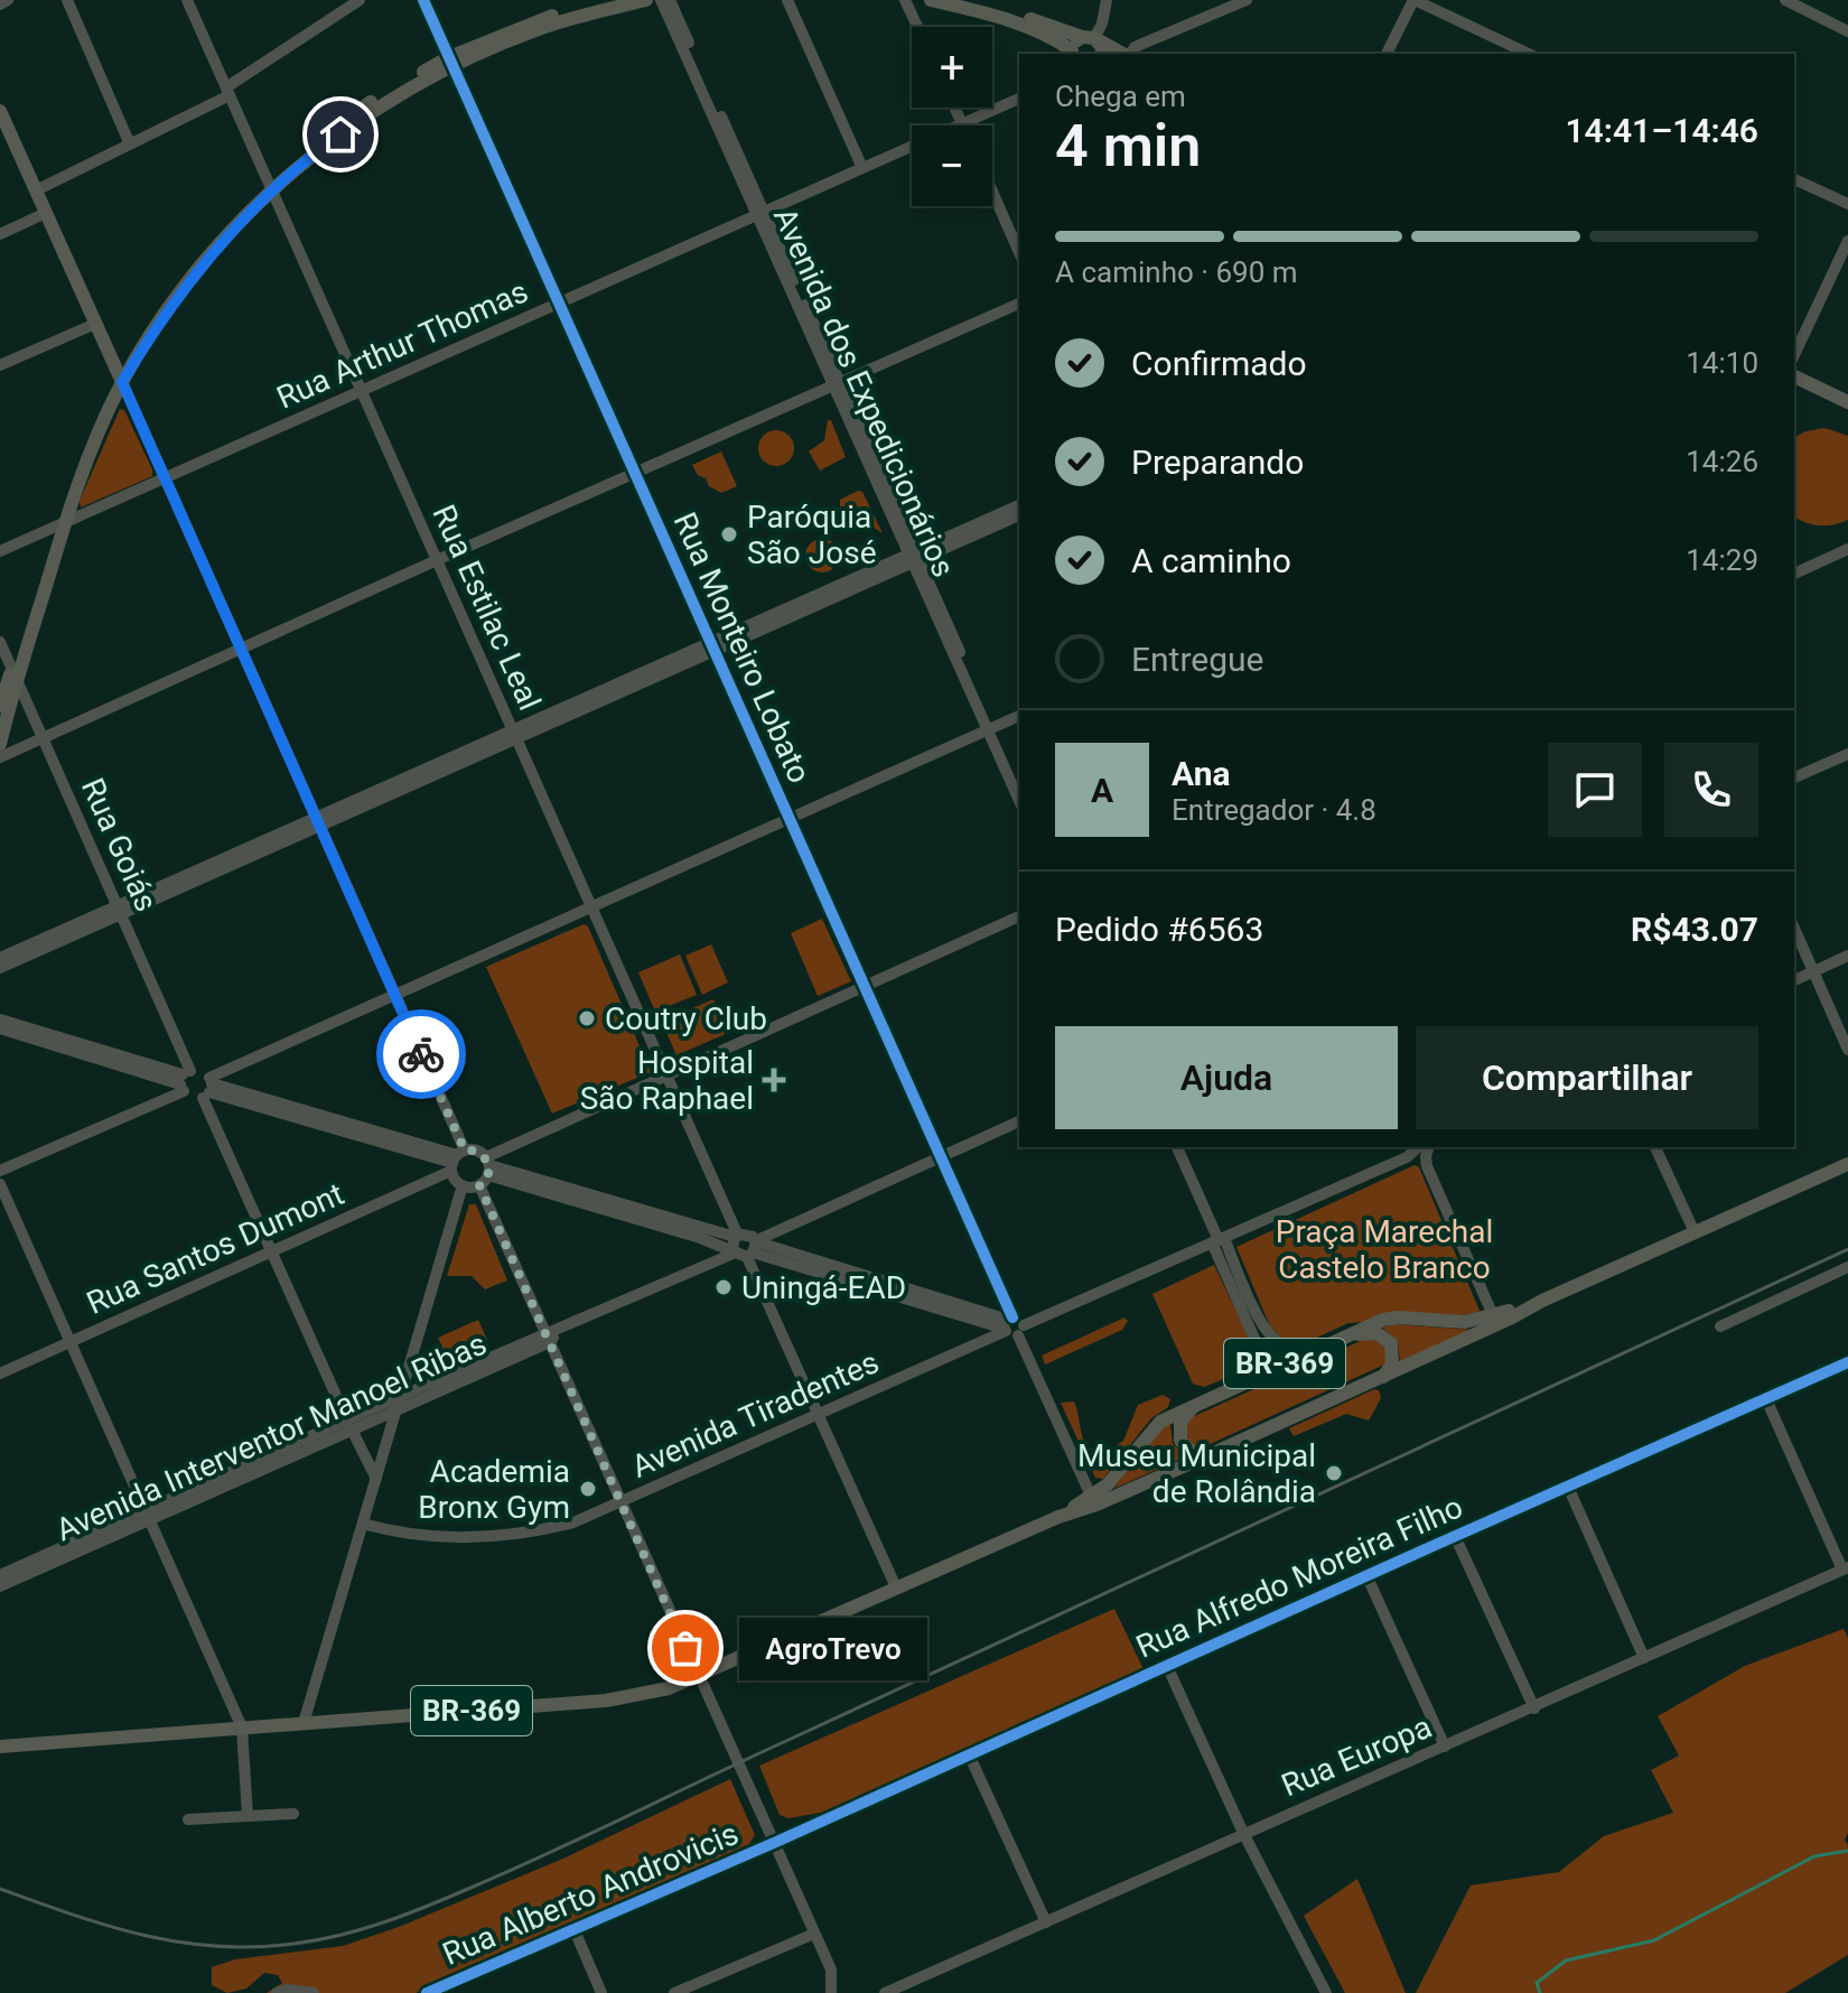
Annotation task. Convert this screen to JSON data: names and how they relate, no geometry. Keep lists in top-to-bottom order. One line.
{"streets":{"main road":["BR-369"],"street":["Rua Arthur Thomas","Avenida dos Expedicionários","Rua Estilac Leal","Rua Monteiro Lobato","Rua Goiás","Rua Santos Dumont","Avenida Tiradentes","Avenida Interventor Manoel Ribas","Rua Alfredo Moreira Filho","Rua Europa","Rua Alberto Androvicis"]},"crossings":[["Rua Arthur Thomas","Avenida dos Expedicionários"],["Rua Arthur Thomas","Rua Estilac Leal"],["Rua Arthur Thomas","Rua Monteiro Lobato"],["Rua Estilac Leal","Avenida Interventor Manoel Ribas"],["Rua Monteiro Lobato","BR-369"],["Rua Monteiro Lobato","Avenida Tiradentes"],["Rua Monteiro Lobato","Avenida Interventor Manoel Ribas"],["Rua Alfredo Moreira Filho","Rua Alberto Androvicis"]],"parks":["Praça Marechal Castelo Branco"],"places":{"other":["Paróquia São José","Coutry Club","Uningá-EAD","Museu Municipal de Rolândia","Academia Bronx Gym","AgroTrevo"],"health":["Hospital São Raphael"]},"page":{"map_buttons":["+","−"],"heading":["4 min","Chega em","14:41–14:46"],"panel":["Ana","Entregador · 4.8","Pedido #6563","R$43.07"],"bar":"A caminho · 690 m","list":[["Confirmado","14:10"],["Preparando","14:26"],["A caminho","14:29"],"Entregue"],"round":"A","buttons":["Ajuda","Compartilhar"],"bubble":"AgroTrevo"}}
